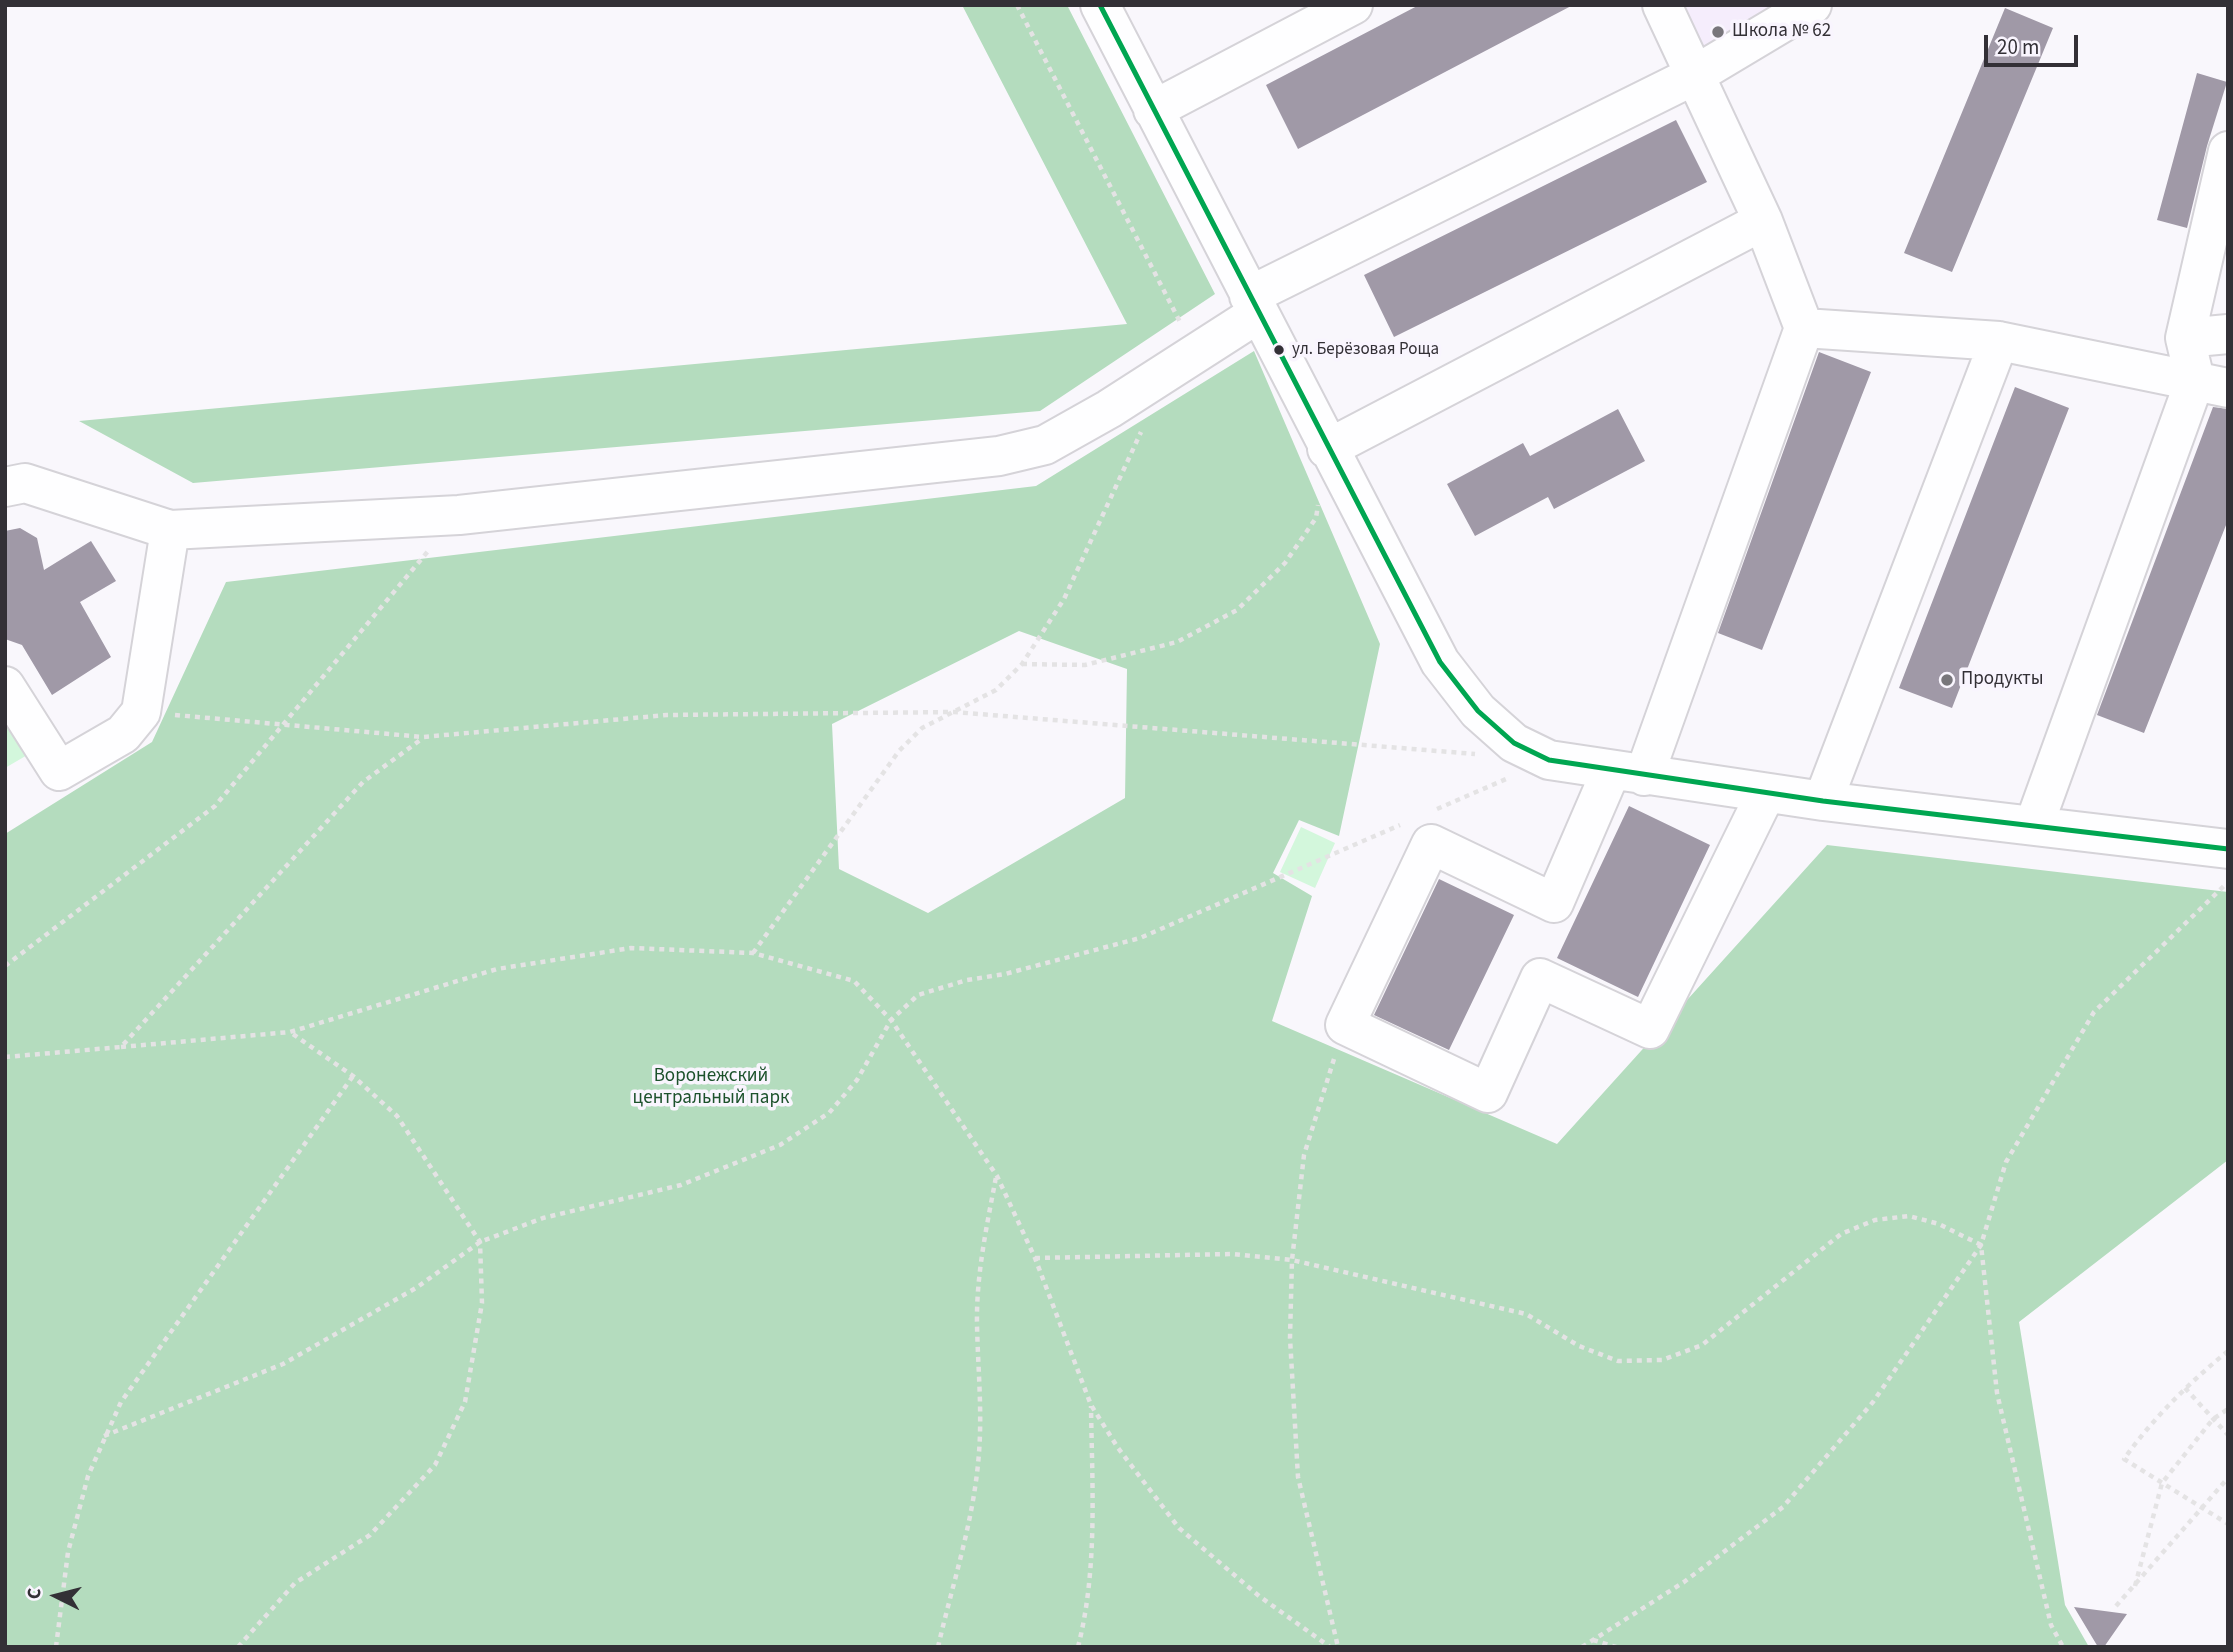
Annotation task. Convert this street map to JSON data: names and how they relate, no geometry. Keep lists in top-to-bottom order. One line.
{"parks":["Воронежский центральный парк"],"places":["Школа № 62","ул. Берёзовая Роща","Продукты"],"scale_bar":"20 m","north":"left"}
